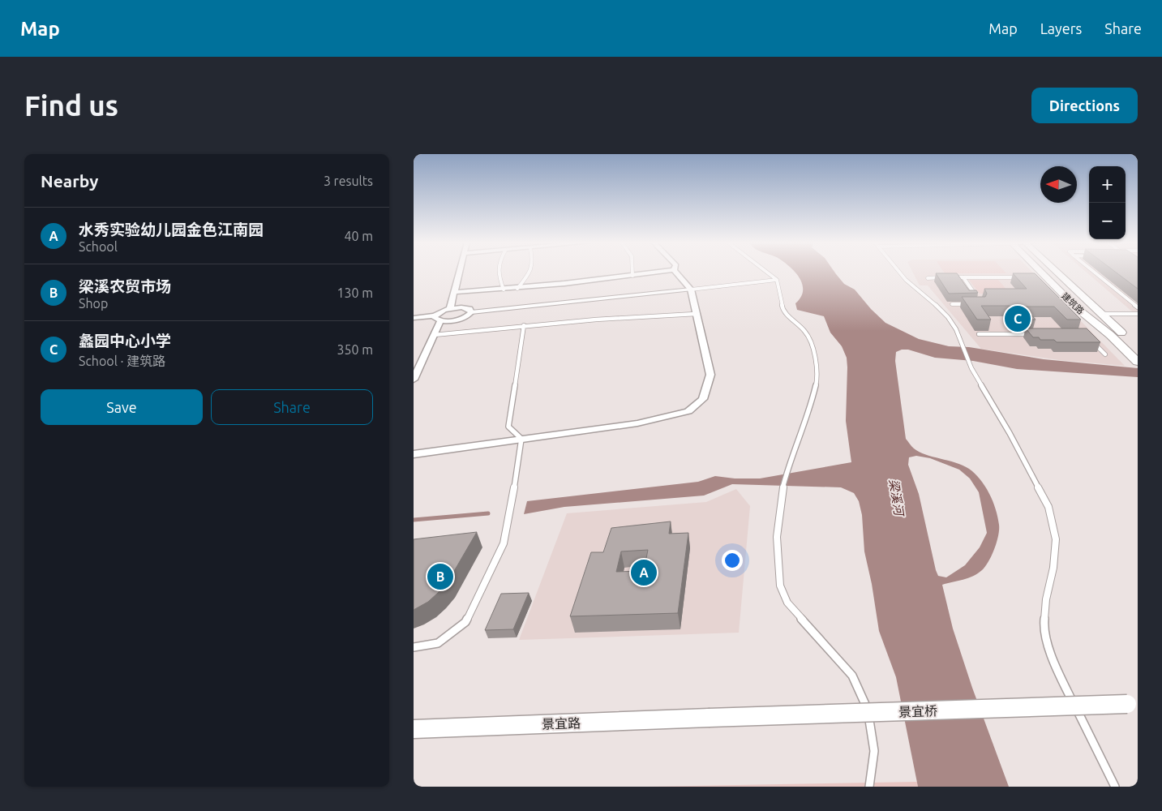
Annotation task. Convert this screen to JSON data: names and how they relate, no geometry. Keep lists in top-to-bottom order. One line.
{"streets":{"main road":["建筑路"],"street":["景宜桥","景宜路"]},"crossings":[["景宜桥","景宜路"]],"water":["梁溪河"],"north":"left","page":{"header":"Map","nav":["Map","Layers","Share"],"buttons":["Directions",["Save","Share"]],"title":"Find us","heading":["Nearby","3 results"],"map_buttons":["+","−"],"list":[{"mark":"A","name":"水秀实验幼儿园金色江南园","note":"School","value":"40 m"},{"mark":"B","name":"梁溪农贸市场","note":"Shop","value":"130 m"},{"mark":"C","name":"蠡园中心小学","note":"School · 建筑路","value":"350 m"}],"pins":["C","A","B"]}}
